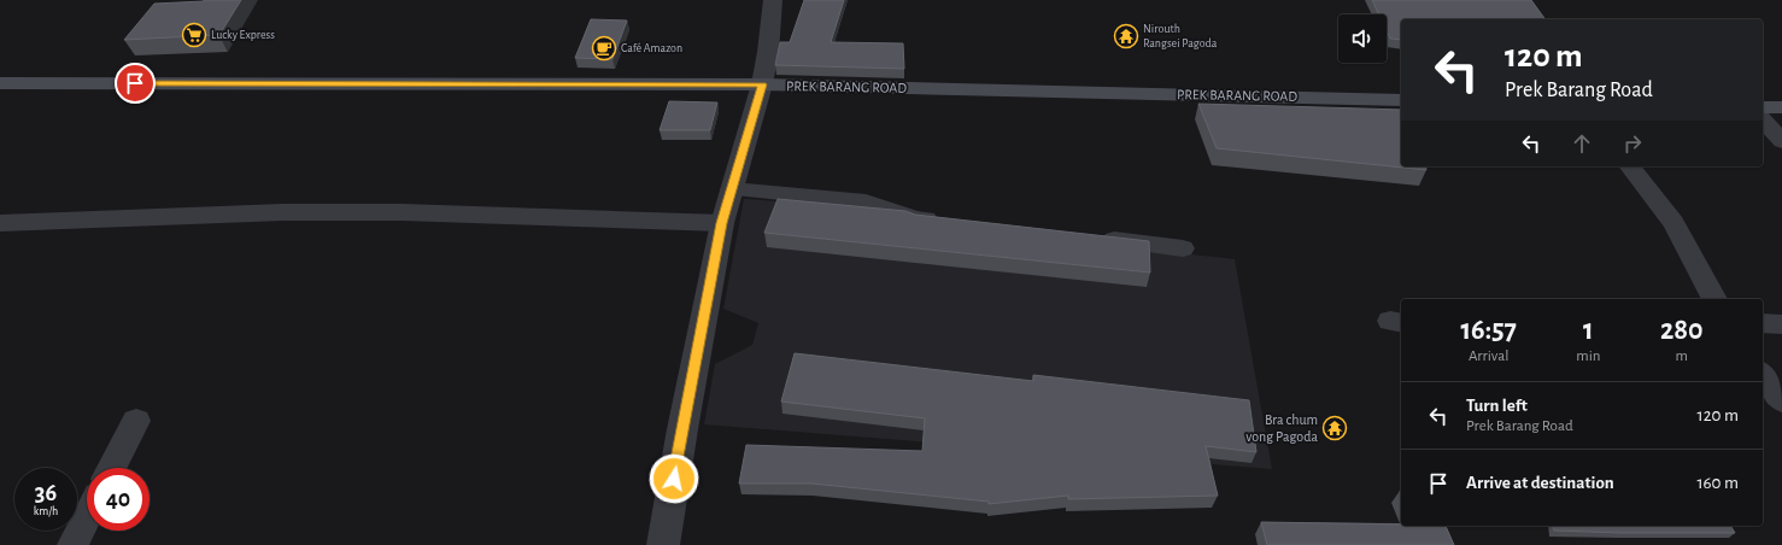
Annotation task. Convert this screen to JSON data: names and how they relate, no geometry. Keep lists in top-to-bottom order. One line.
{"streets":{"main road":["PREK BARANG ROAD"]},"places":{"supermarket":["Lucky Express"],"temple":["Nirouth Rangsei Pagoda","Bra chum vong Pagoda"],"cafe":["Café Amazon"]},"page":{"turn":["120 m","Prek Barang Road"],"eta":["16:57","Arrival","1","min","280","m"],"list":[{"name":"Turn left","note":"Prek Barang Road","value":"120 m"},{"name":"Arrive at destination","value":"160 m"}],"speed":"36 km/h","limit":"40"}}
